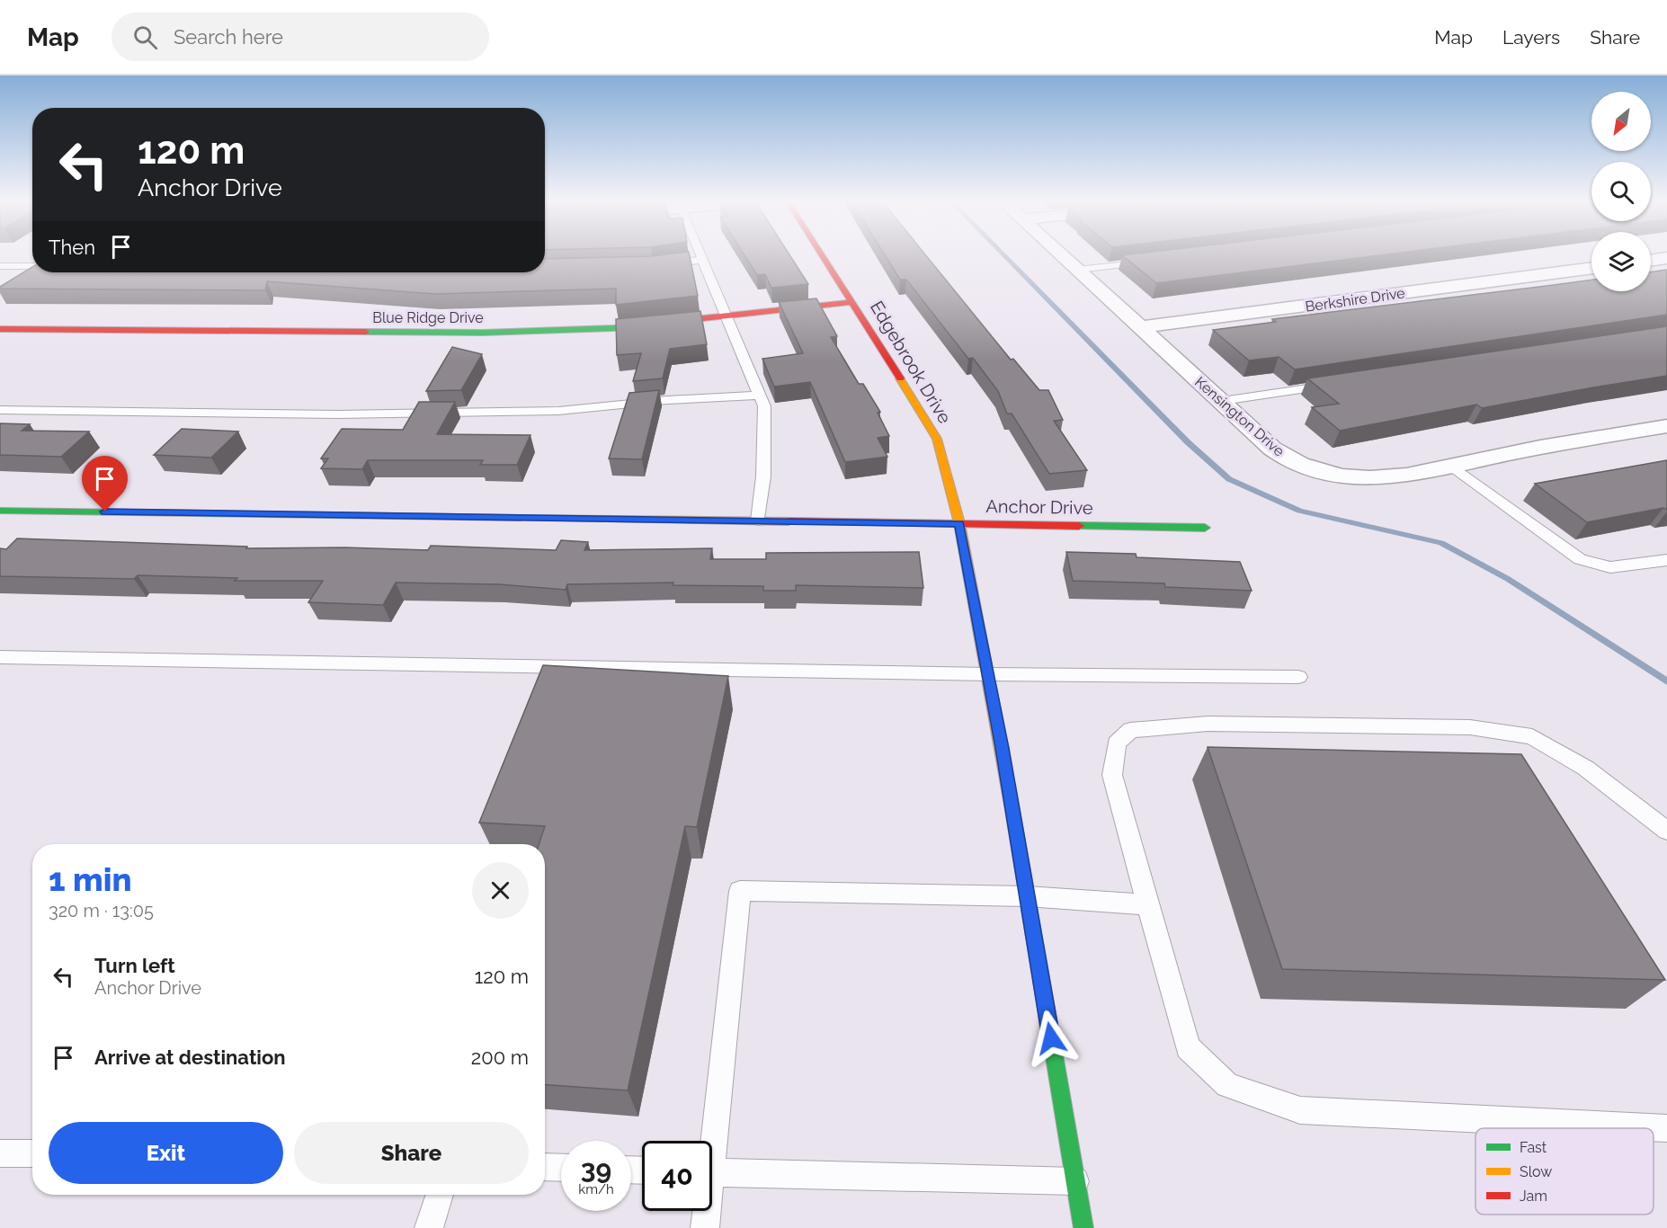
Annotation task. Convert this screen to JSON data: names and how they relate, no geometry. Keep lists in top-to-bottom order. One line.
{"streets":{"street":["Berkshire Drive","Blue Ridge Drive","Edgebrook Drive","Kensington Drive","Anchor Drive"]},"crossings":[["Berkshire Drive","Kensington Drive"],["Blue Ridge Drive","Edgebrook Drive"],["Edgebrook Drive","Anchor Drive"]],"legend":["Fast","Slow","Jam"],"north":"bottom left","page":{"header":"Map","search":"Search here","nav":["Map","Layers","Share"],"turn":["120 m","Anchor Drive"],"then":"Then","heading":["1 min","320 m · 13:05"],"list":[{"name":"Turn left","note":"Anchor Drive","value":"120 m"},{"name":"Arrive at destination","value":"200 m"}],"buttons":["Exit","Share"],"speed":"39 km/h","limit":"40"}}
